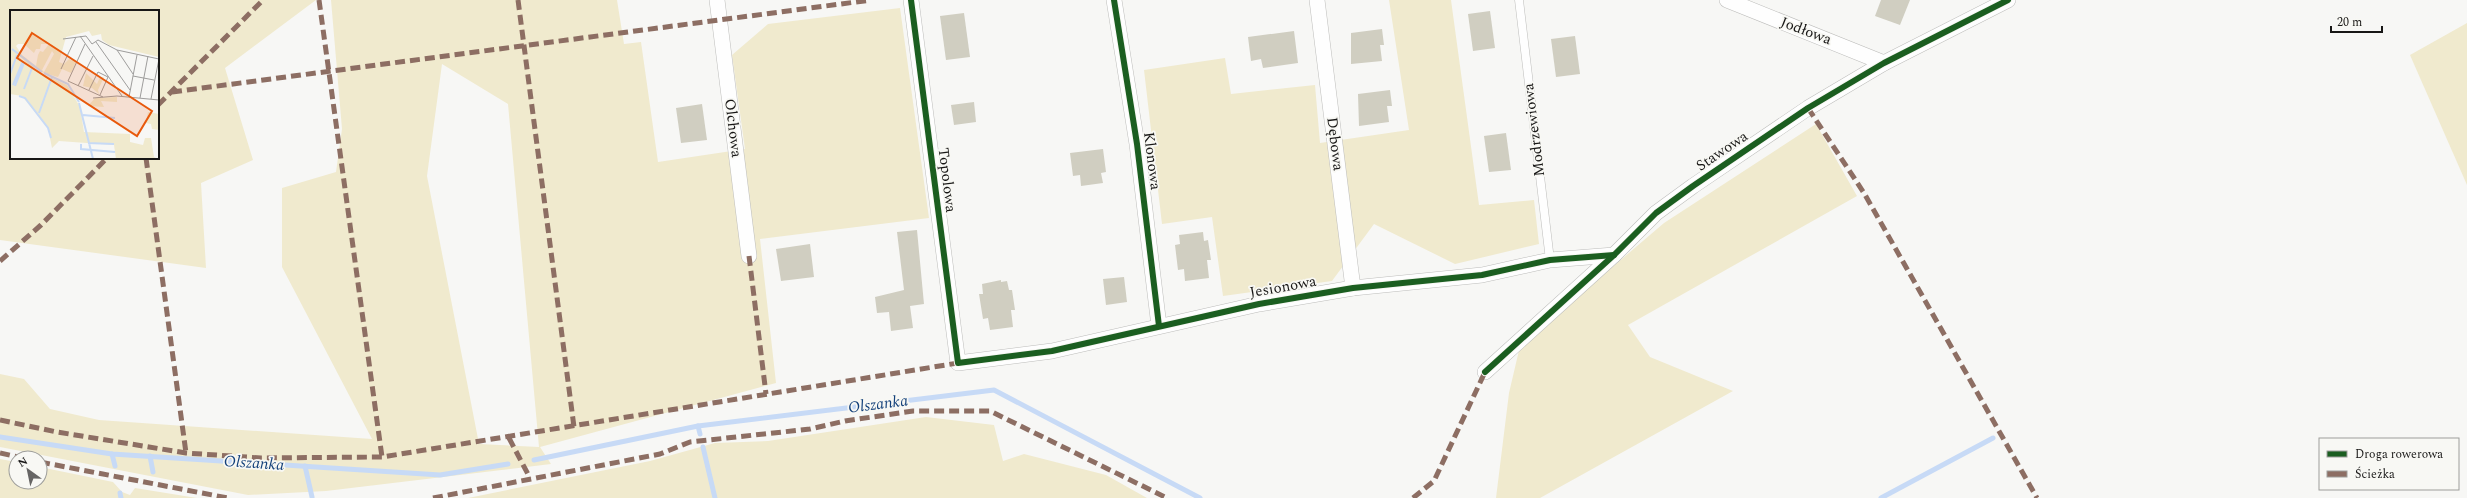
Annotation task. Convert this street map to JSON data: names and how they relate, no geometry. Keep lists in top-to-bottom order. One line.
{"streets":{"street":["Jodłowa","Olchowa","Dębowa","Stawowa","Klonowa","Topolowa","Jesionowa"],"lane":["Modrzewiowa"]},"crossings":[["Jodłowa","Stawowa"],["Modrzewiowa","Jesionowa"],["Dębowa","Jesionowa"],["Stawowa","Jesionowa"],["Klonowa","Jesionowa"],["Topolowa","Jesionowa"]],"water":["Olszanka"],"legend":["Droga rowerowa","Ścieżka"],"scale_bar":"20 m","north":"top left"}
